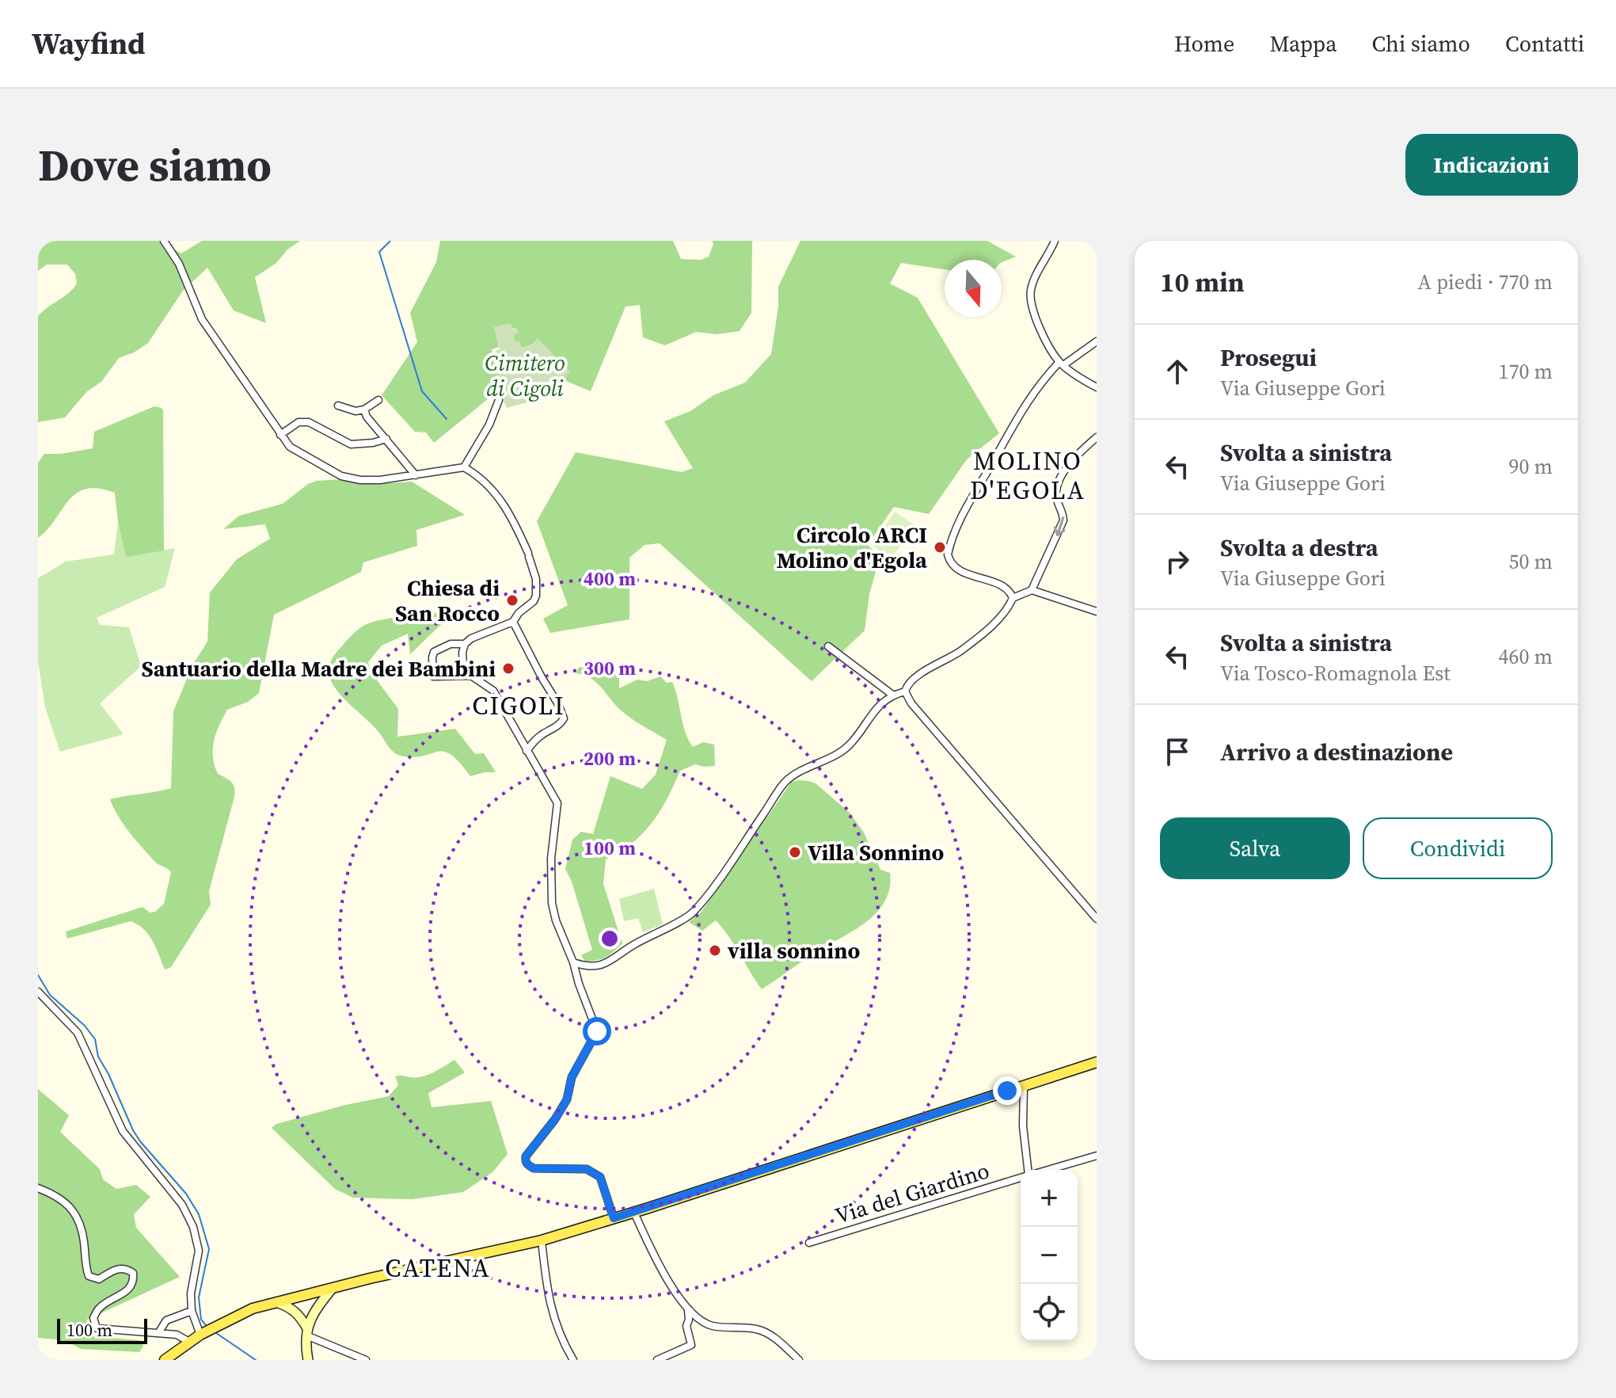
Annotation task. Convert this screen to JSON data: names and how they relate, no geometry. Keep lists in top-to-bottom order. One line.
{"streets":{"street":["Via del Giardino"]},"districts":["MOLINO D'EGOLA","CIGOLI","CATENA"],"parks":["Cimitero di Cigoli"],"places":["Circolo ARCI Molino d'Egola","Chiesa di San Rocco","Santuario della Madre dei Bambini","Villa Sonnino","villa sonnino"],"scale_bar":"100 m","north":"bottom","page":{"header":"Wayfind","nav":["Home","Mappa","Chi siamo","Contatti"],"buttons":["Indicazioni",["Salva","Condividi"]],"title":"Dove siamo","heading":["10 min","A piedi · 770 m"],"list":[["Prosegui","Via Giuseppe Gori","170 m"],["Svolta a sinistra","Via Giuseppe Gori","90 m"],["Svolta a destra","Via Giuseppe Gori","50 m"],["Svolta a sinistra","Via Tosco-Romagnola Est","460 m"],"Arrivo a destinazione"],"map_buttons":["+","−"],"scale":"100 m"},"rings":["400 m","300 m","200 m","100 m"]}
